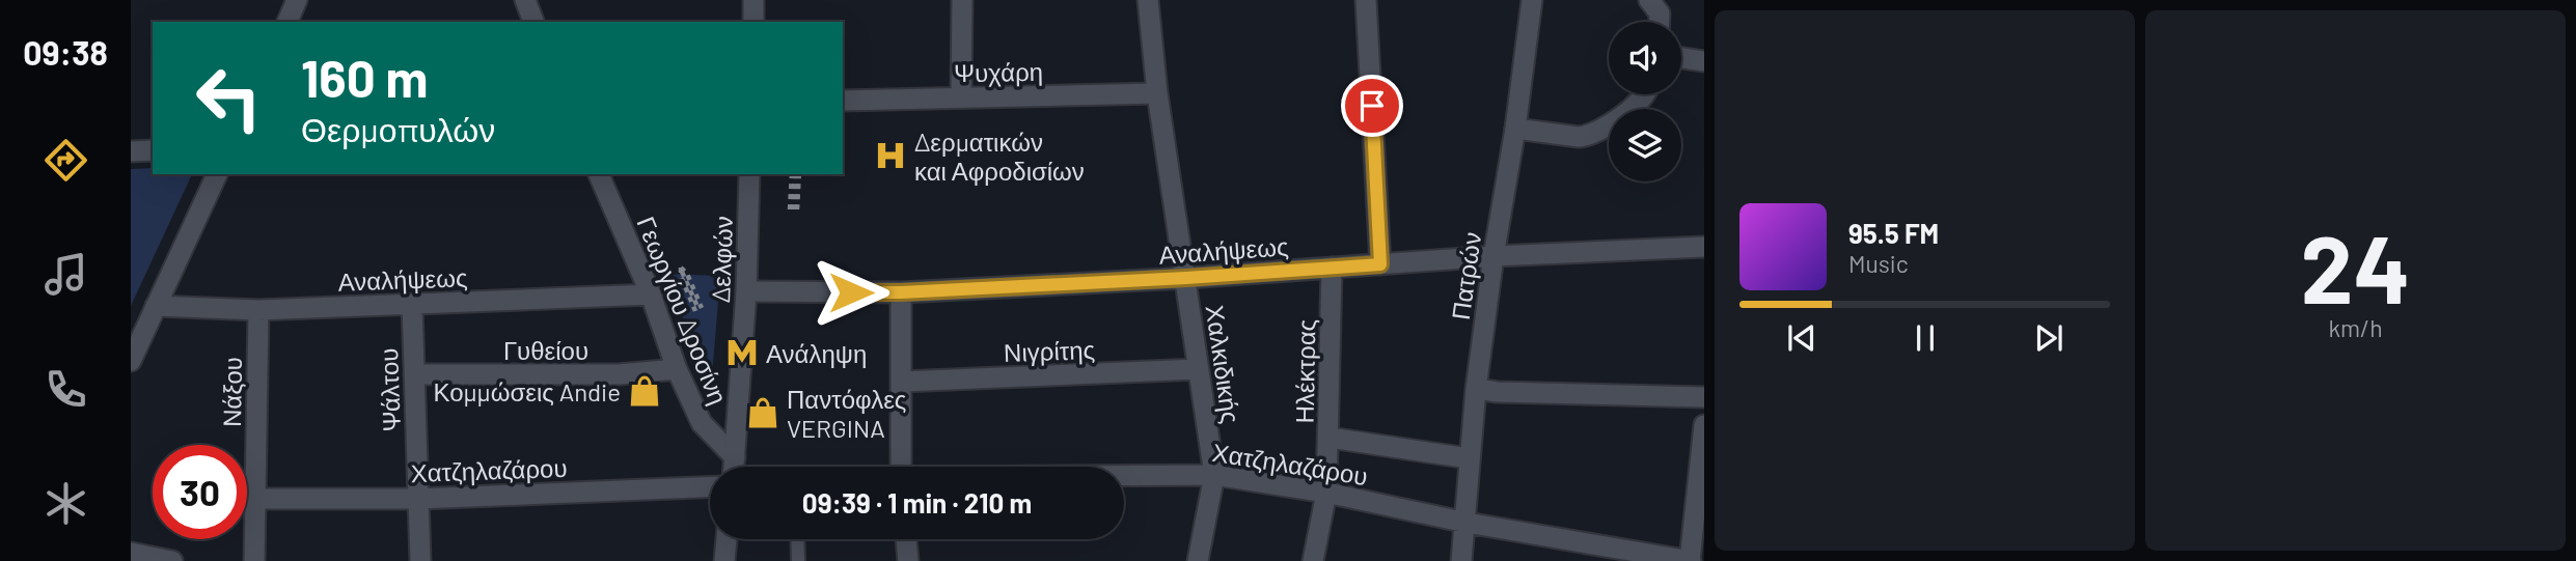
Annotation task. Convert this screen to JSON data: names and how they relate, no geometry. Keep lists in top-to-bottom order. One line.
{"streets":{"street":["Ψυχάρη","Αναλήψεως","Δελφών","Πατρών","Γεωργίου Δροσίνη","Γυθείου","Νιγρίτης","Χαλκιδικής","Ηλέκτρας","Ψάλτου","Νάξου","Χατζηλαζάρου"]},"crossings":[["Ψυχάρη","Χαλκιδικής"],["Αναλήψεως","Δελφών"],["Αναλήψεως","Πατρών"],["Αναλήψεως","Γεωργίου Δροσίνη"],["Αναλήψεως","Χαλκιδικής"],["Αναλήψεως","Ηλέκτρας"],["Αναλήψεως","Ψάλτου"],["Αναλήψεως","Νάξου"],["Δελφών","Γεωργίου Δροσίνη"],["Πατρών","Χατζηλαζάρου"],["Γεωργίου Δροσίνη","Γυθείου"],["Γυθείου","Ψάλτου"],["Νιγρίτης","Χαλκιδικής"],["Χαλκιδικής","Χατζηλαζάρου"],["Ηλέκτρας","Χατζηλαζάρου"],["Ψάλτου","Χατζηλαζάρου"],["Νάξου","Χατζηλαζάρου"]],"places":{"hospital":["Δερματικών και Αφροδισίων"],"metro station":["Ανάληψη"],"shop":["Κομμώσεις Andie","Παντόφλες VERGINA"]},"page":{"tabs":"09:38","tile":["24","km/h"],"turn":["160 m","Θερμοπυλών"],"song":["95.5 FM","Music"],"limit":"30","trip":"09:39 · 1 min · 210 m"}}
